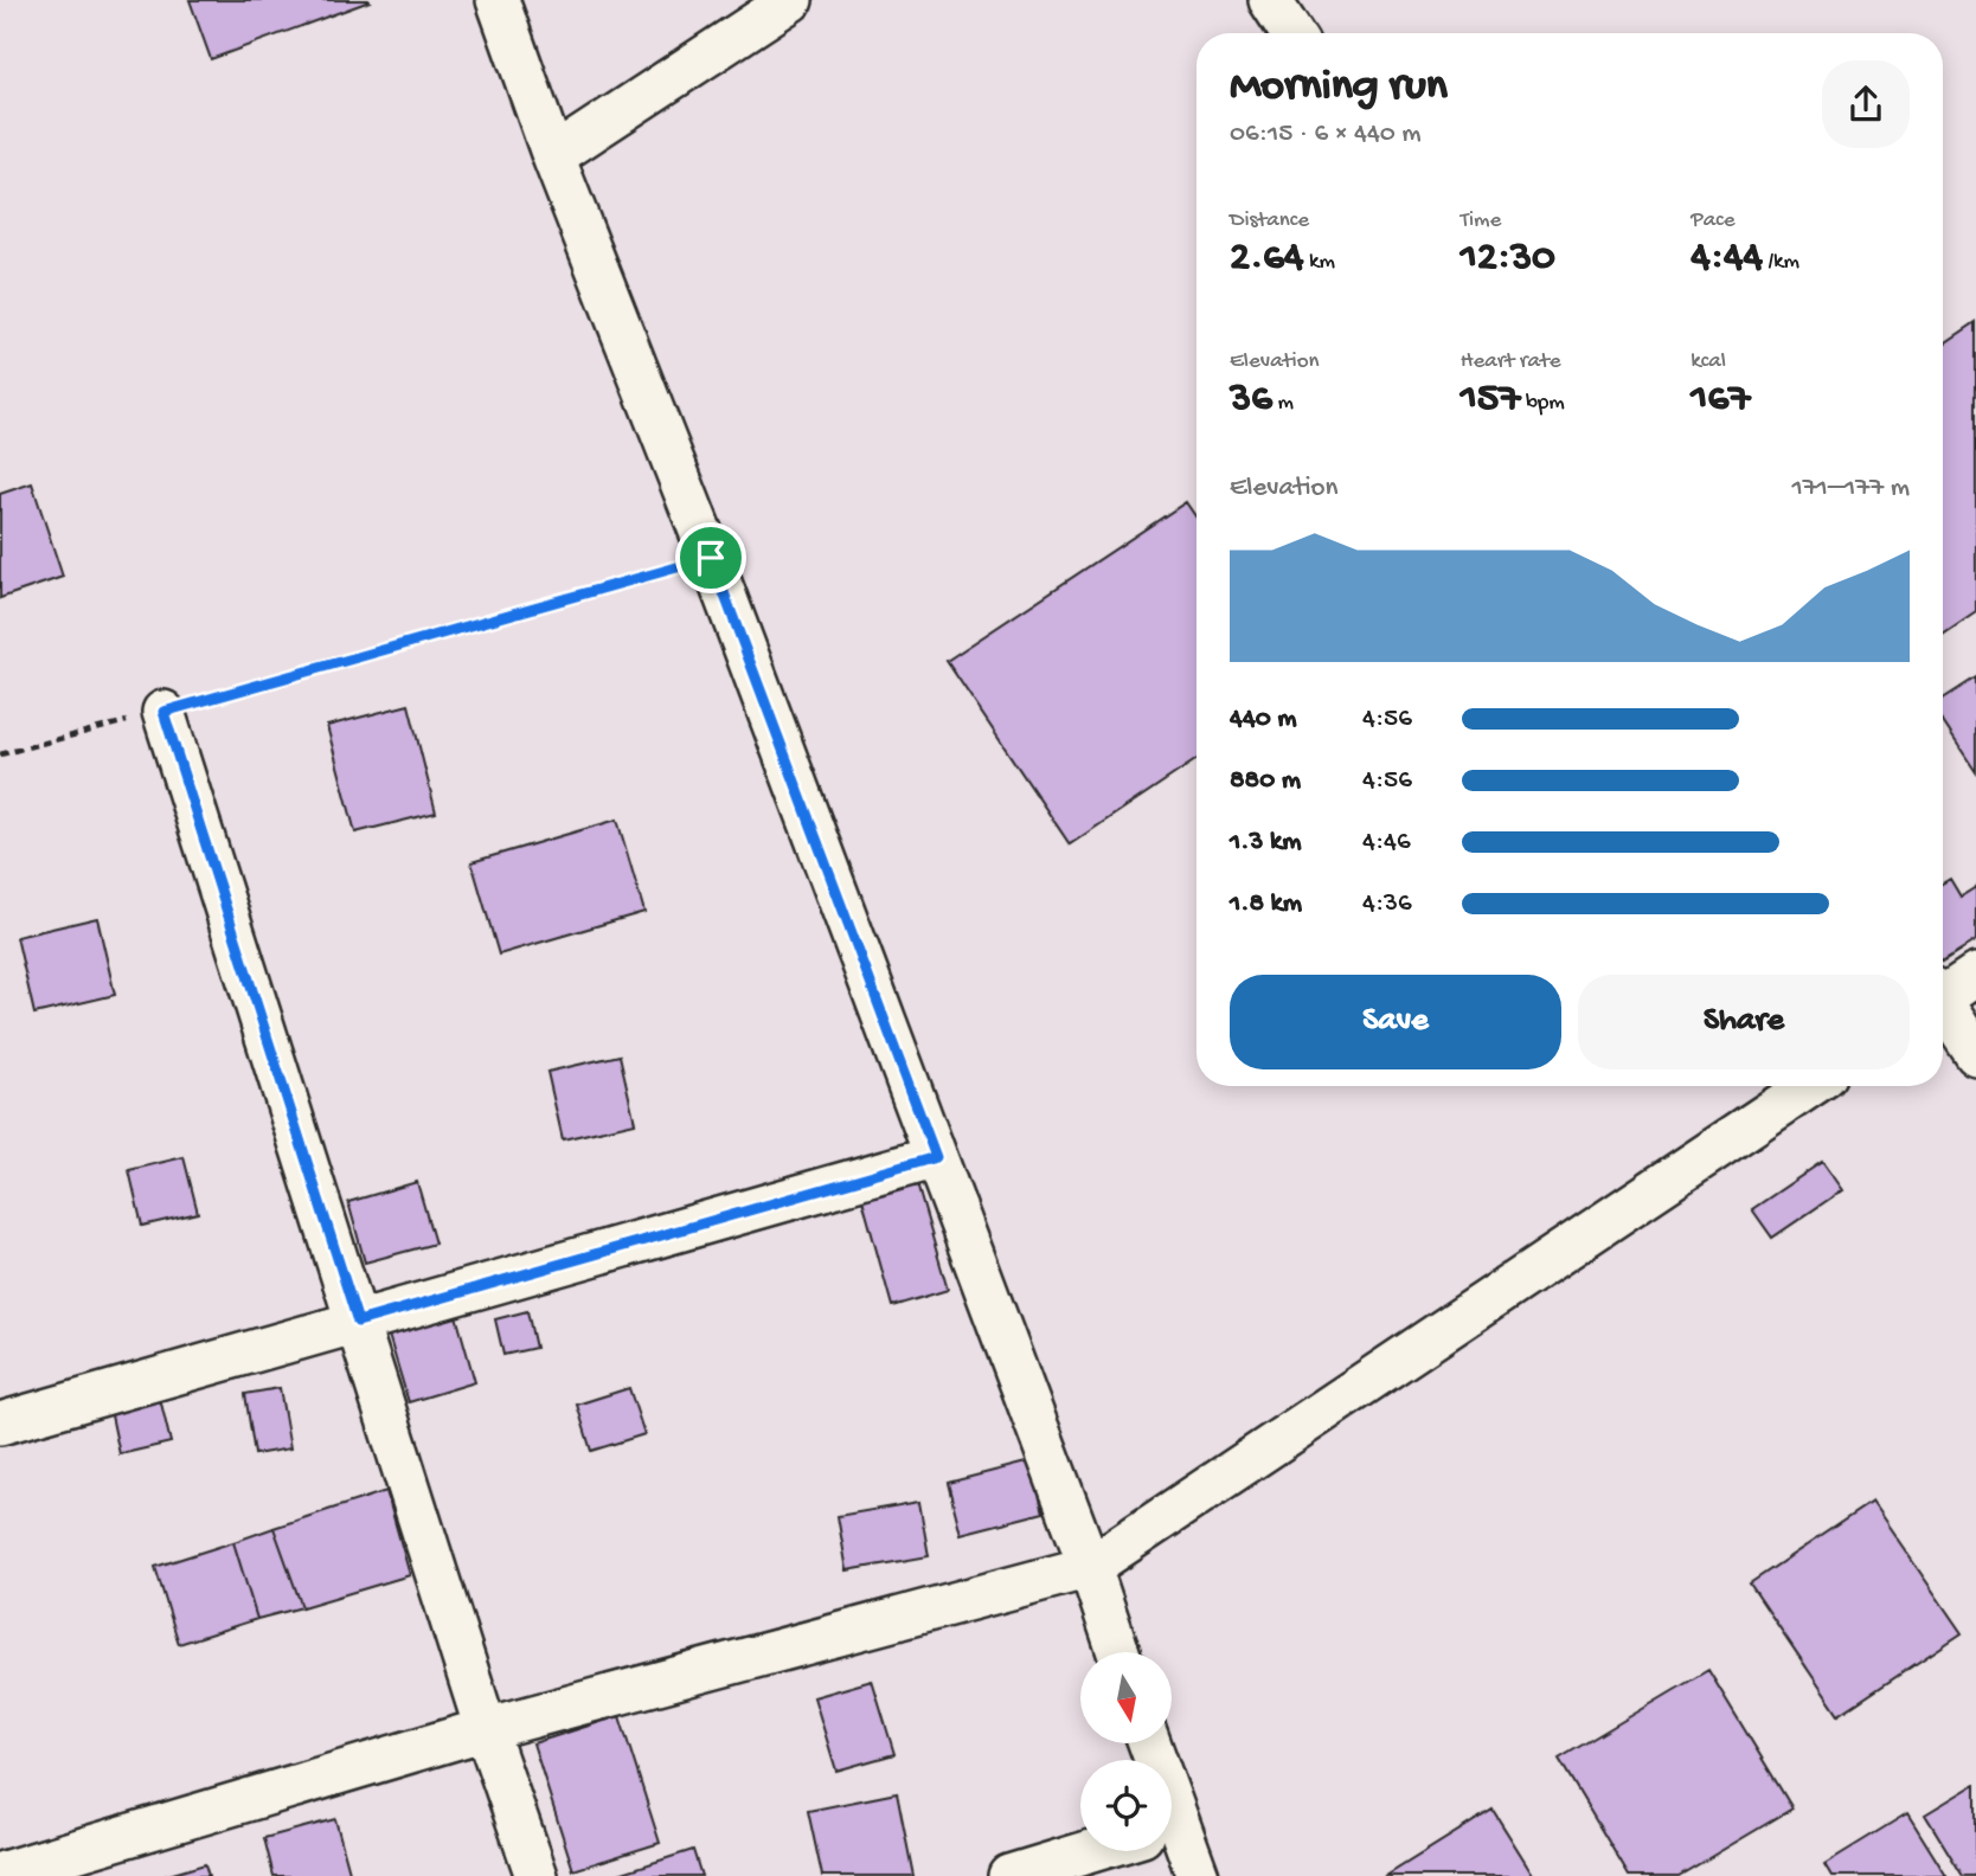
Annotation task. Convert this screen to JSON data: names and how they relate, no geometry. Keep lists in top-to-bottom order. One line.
{"north":"bottom","page":{"heading":["Morning run","06:15 · 6 × 440 m"],"stats":[["Distance","2.64 km"],["Time","12:30"],["Pace","4:44 /km"],["Elevation","36 m"],["Heart rate","157 bpm"],["kcal","167"]],"chart":["Elevation","171–177 m"],"list":[{"name":"440 m","note":"4:56"},{"name":"880 m","note":"4:56"},{"name":"1.3 km","note":"4:46"},{"name":"1.8 km","note":"4:36"}],"buttons":["Save","Share"]}}
